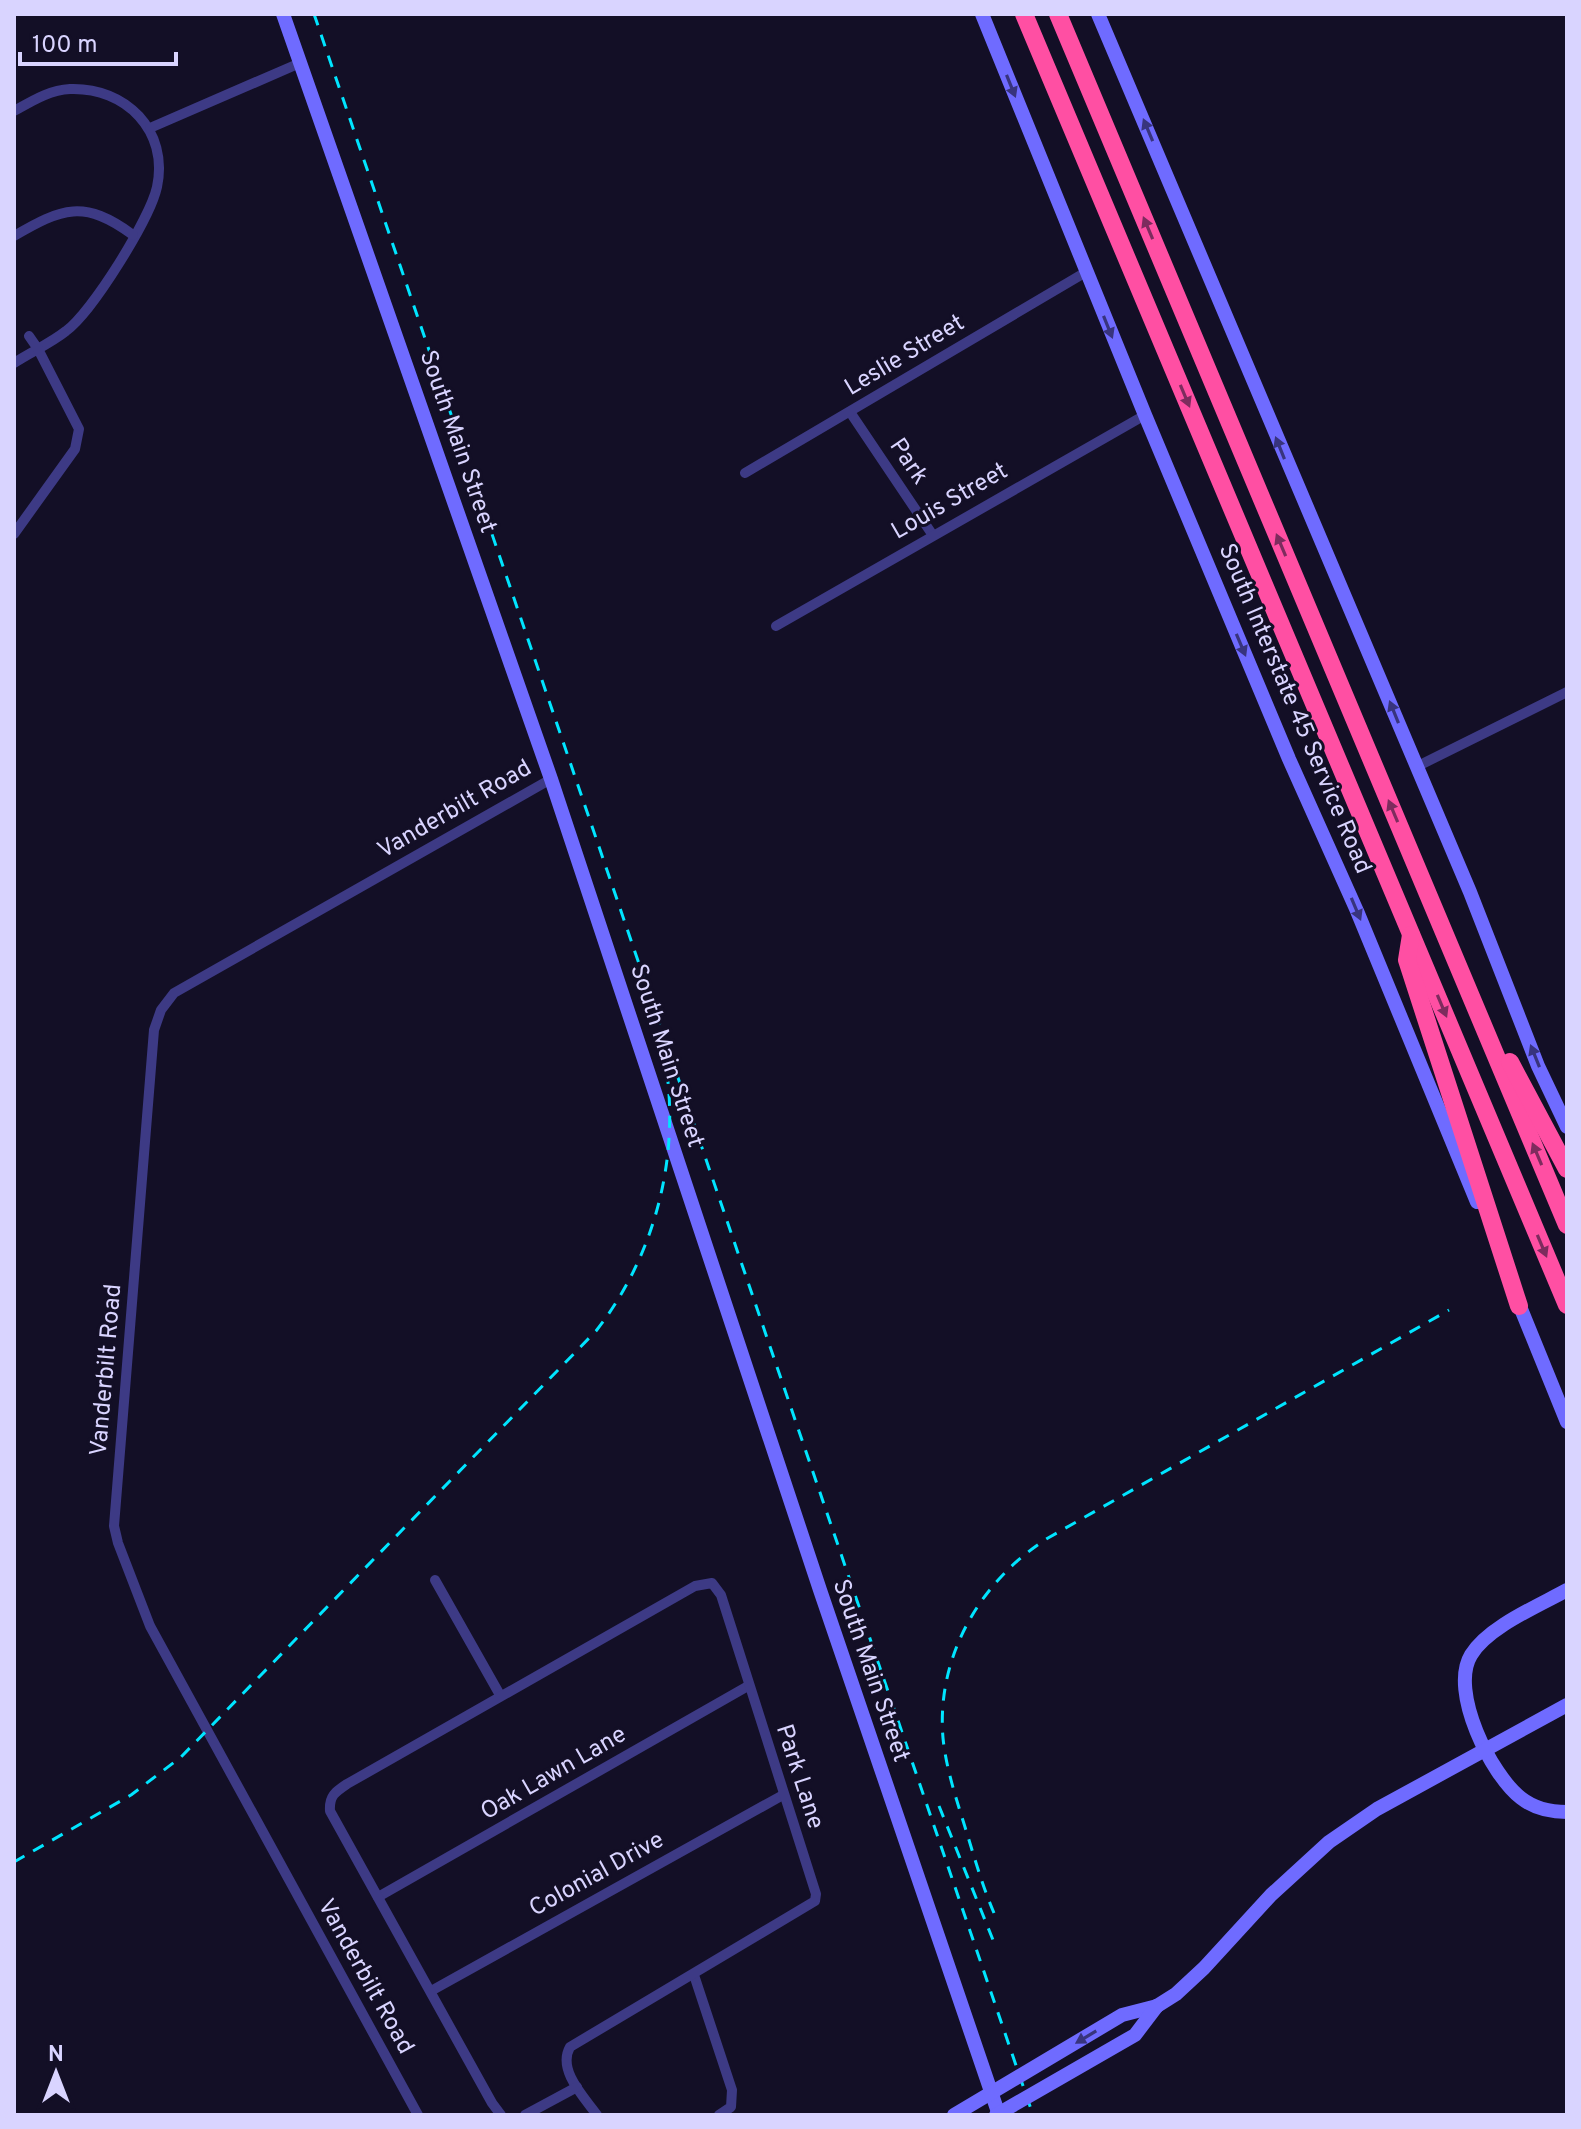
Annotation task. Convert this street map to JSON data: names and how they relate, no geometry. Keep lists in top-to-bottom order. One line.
{"streets":{"main road":["South Main Street","South Interstate 45 Service Road"],"street":["Leslie Street","Park","Louis Street","Vanderbilt Road","Oak Lawn Lane","Park Lane","Colonial Drive"]},"crossings":[["Leslie Street","Park"],["Leslie Street","South Interstate 45 Service Road"],["South Main Street","Vanderbilt Road"],["Park","Louis Street"],["Louis Street","South Interstate 45 Service Road"],["Oak Lawn Lane","Park Lane"],["Park Lane","Colonial Drive"]],"scale_bar":"100 m","north":"top"}
